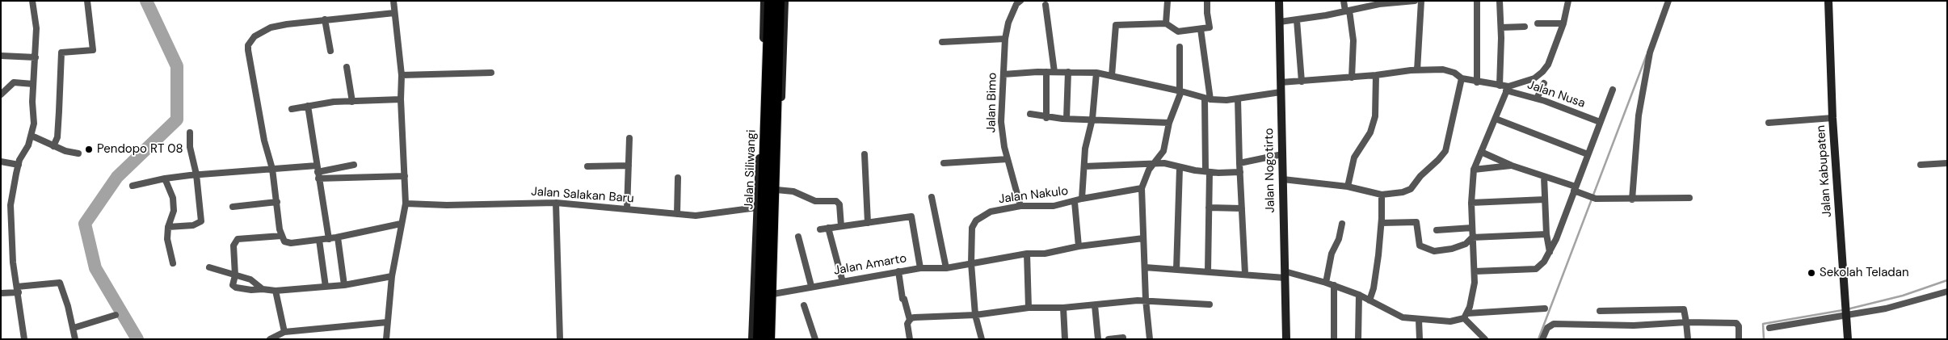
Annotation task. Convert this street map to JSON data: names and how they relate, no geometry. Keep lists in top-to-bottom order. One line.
{"streets":{"highway":["Jalan Siliwangi"],"street":["Jalan Nusa","Jalan Bimo","Jalan Nogotirto","Jalan Kabupaten","Jalan Salakan Baru","Jalan Nakulo","Jalan Amarto"]},"crossings":[["Jalan Bimo","Jalan Nakulo"],["Jalan Nakulo","Jalan Amarto"]],"places":["Pendopo RT 08","Sekolah Teladan"]}
